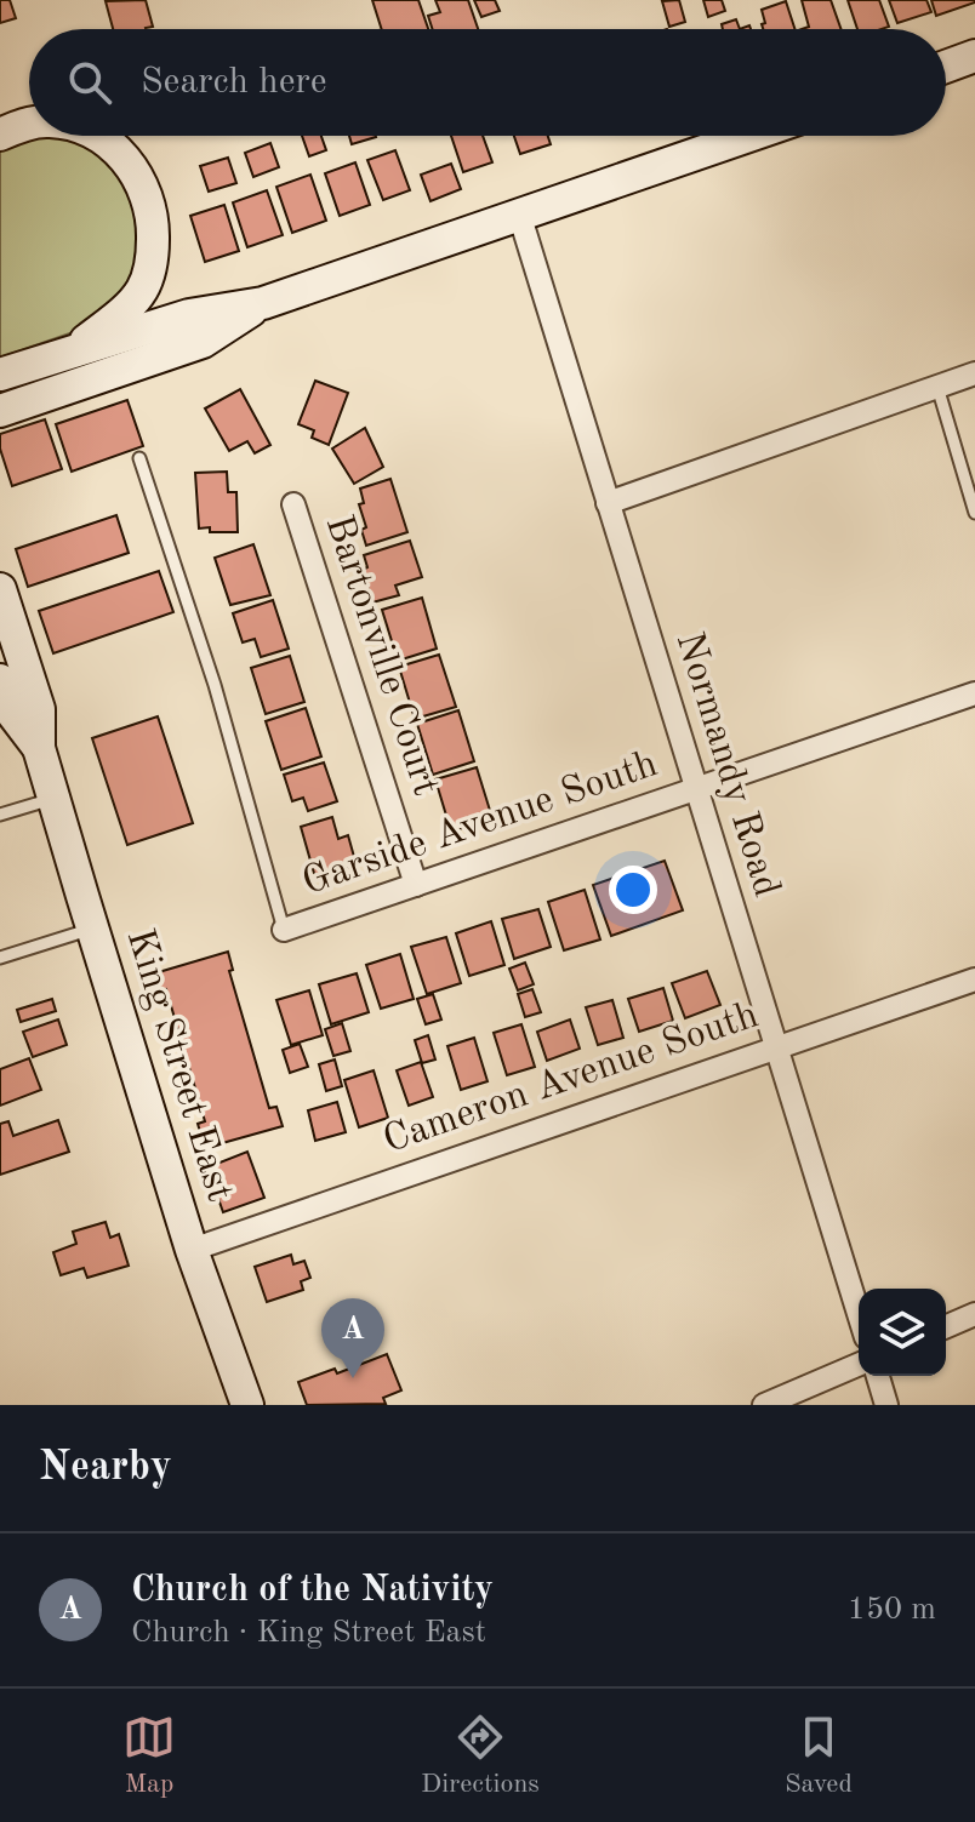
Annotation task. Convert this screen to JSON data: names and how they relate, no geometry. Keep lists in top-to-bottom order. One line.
{"streets":{"main road":["King Street East"],"street":["Bartonville Court","Normandy Road","Garside Avenue South","Cameron Avenue South"]},"crossings":[["Bartonville Court","Garside Avenue South"],["Normandy Road","Garside Avenue South"],["Normandy Road","Cameron Avenue South"],["King Street East","Cameron Avenue South"]],"page":{"search":"Search here","pins":"A","heading":"Nearby","list":[{"mark":"A","name":"Church of the Nativity","note":"Church · King Street East","value":"150 m"}],"nav":["Map","Directions","Saved"]}}
